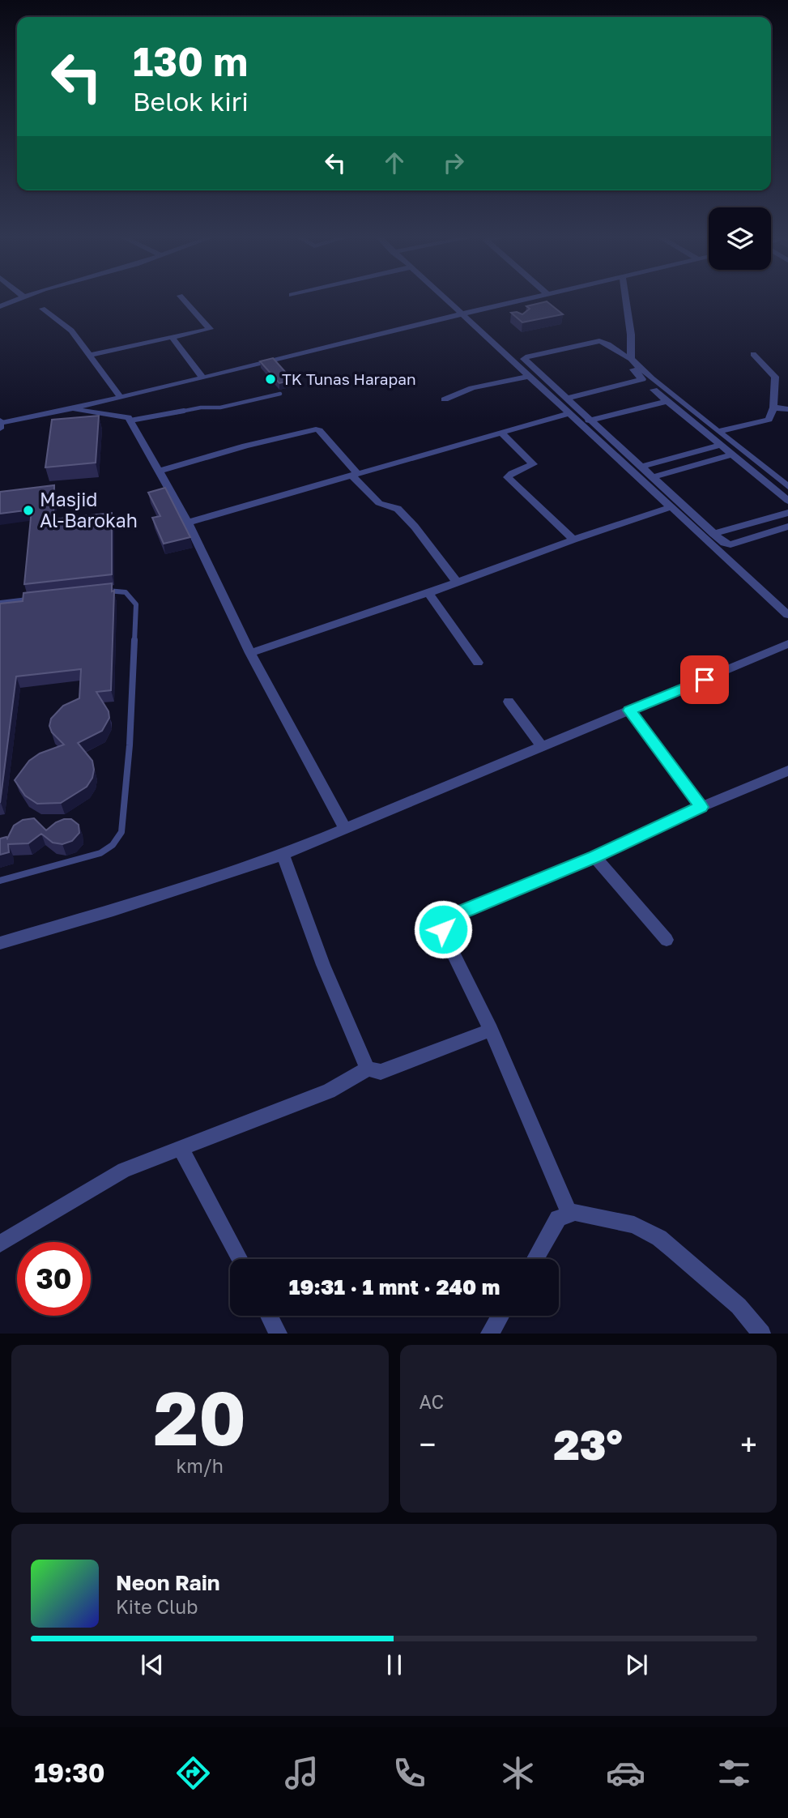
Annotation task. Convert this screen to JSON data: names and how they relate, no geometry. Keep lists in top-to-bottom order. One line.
{"places":["TK Tunas Harapan","Masjid Al-Barokah"],"page":{"turn":["130 m","Belok kiri"],"limit":"30","trip":"19:31 · 1 mnt · 240 m","tile":[["20","km/h"],"AC"],"heat":["−","23°","+"],"song":["Neon Rain","Kite Club"],"tabs":"19:30"}}
